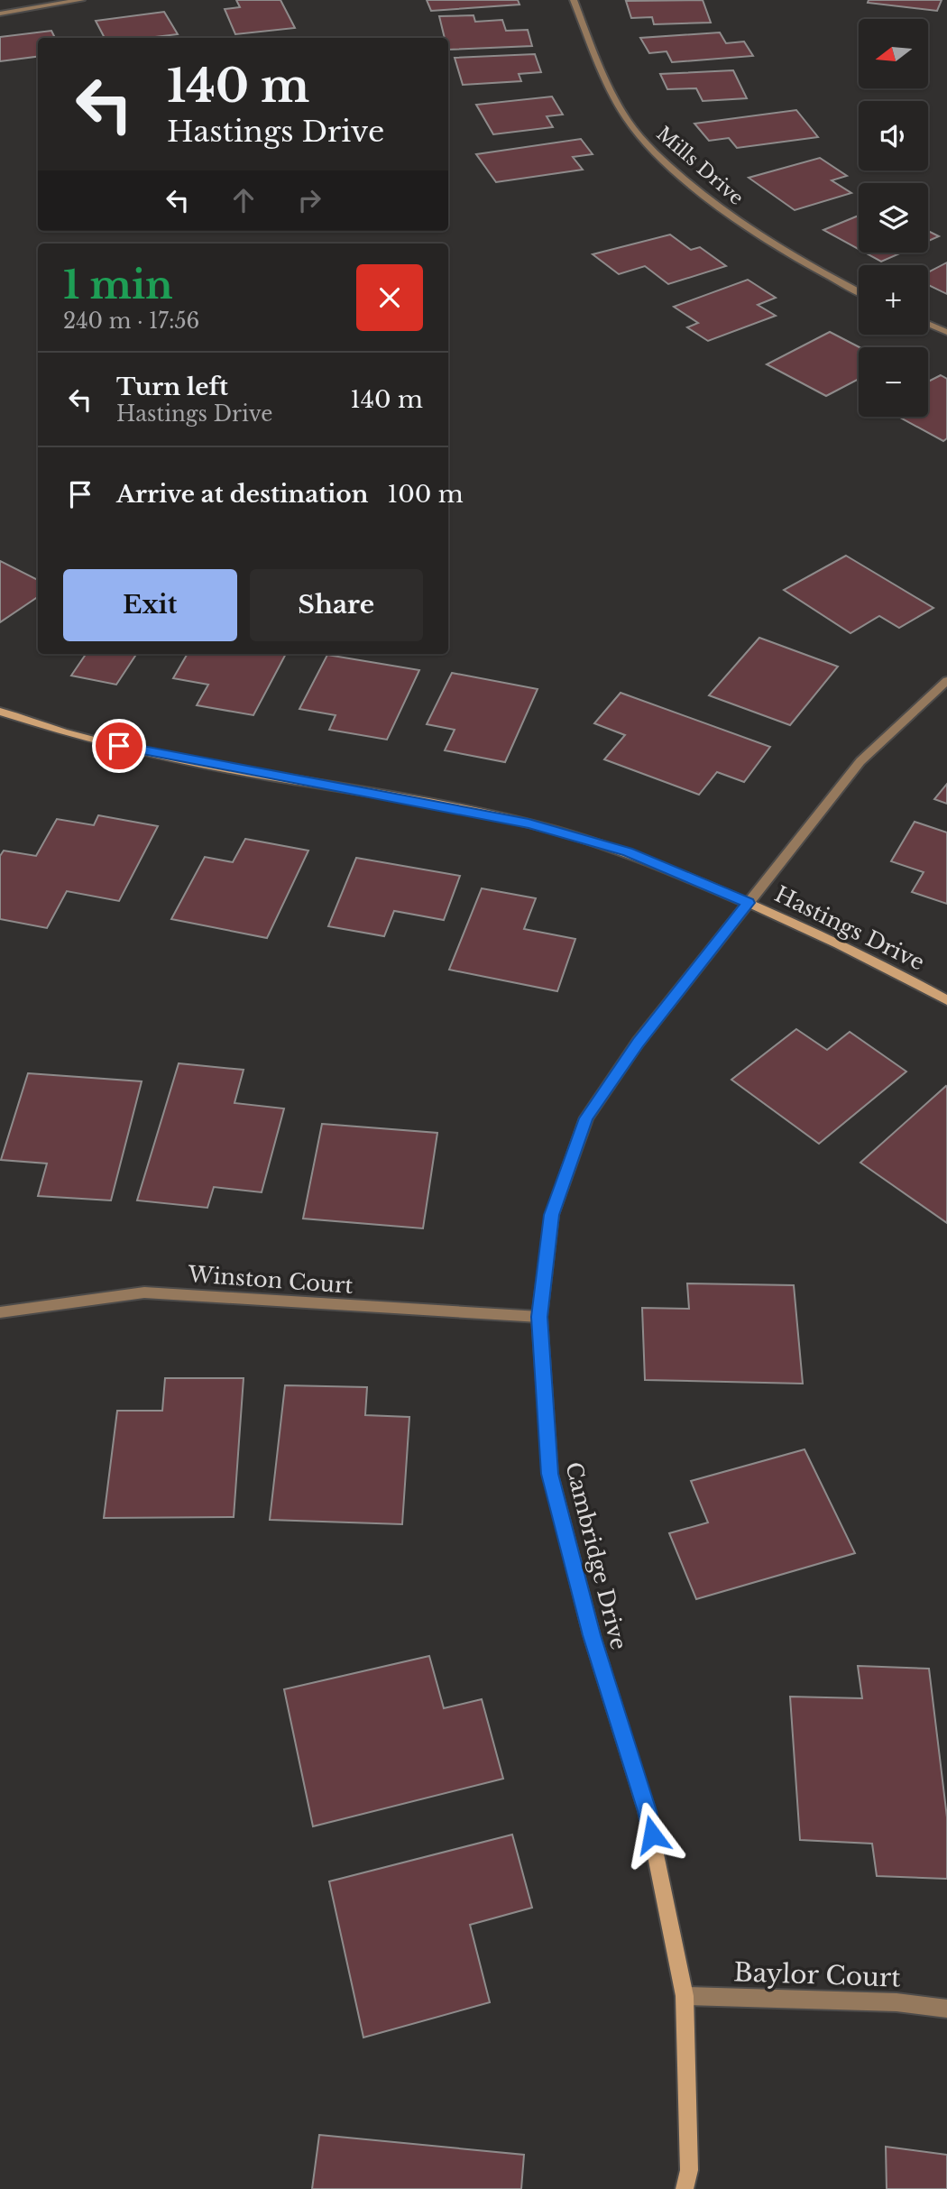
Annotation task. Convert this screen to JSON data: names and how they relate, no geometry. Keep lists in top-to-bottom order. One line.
{"streets":{"street":["Mills Drive","Hastings Drive","Winston Court","Cambridge Drive","Baylor Court"]},"crossings":[["Hastings Drive","Cambridge Drive"],["Winston Court","Cambridge Drive"],["Cambridge Drive","Baylor Court"]],"north":"left","page":{"map_buttons":["+","−"],"turn":["140 m","Hastings Drive"],"heading":["1 min","240 m · 17:56"],"list":[{"name":"Turn left","note":"Hastings Drive","value":"140 m"},{"name":"Arrive at destination","value":"100 m"}],"buttons":["Exit","Share"]}}
